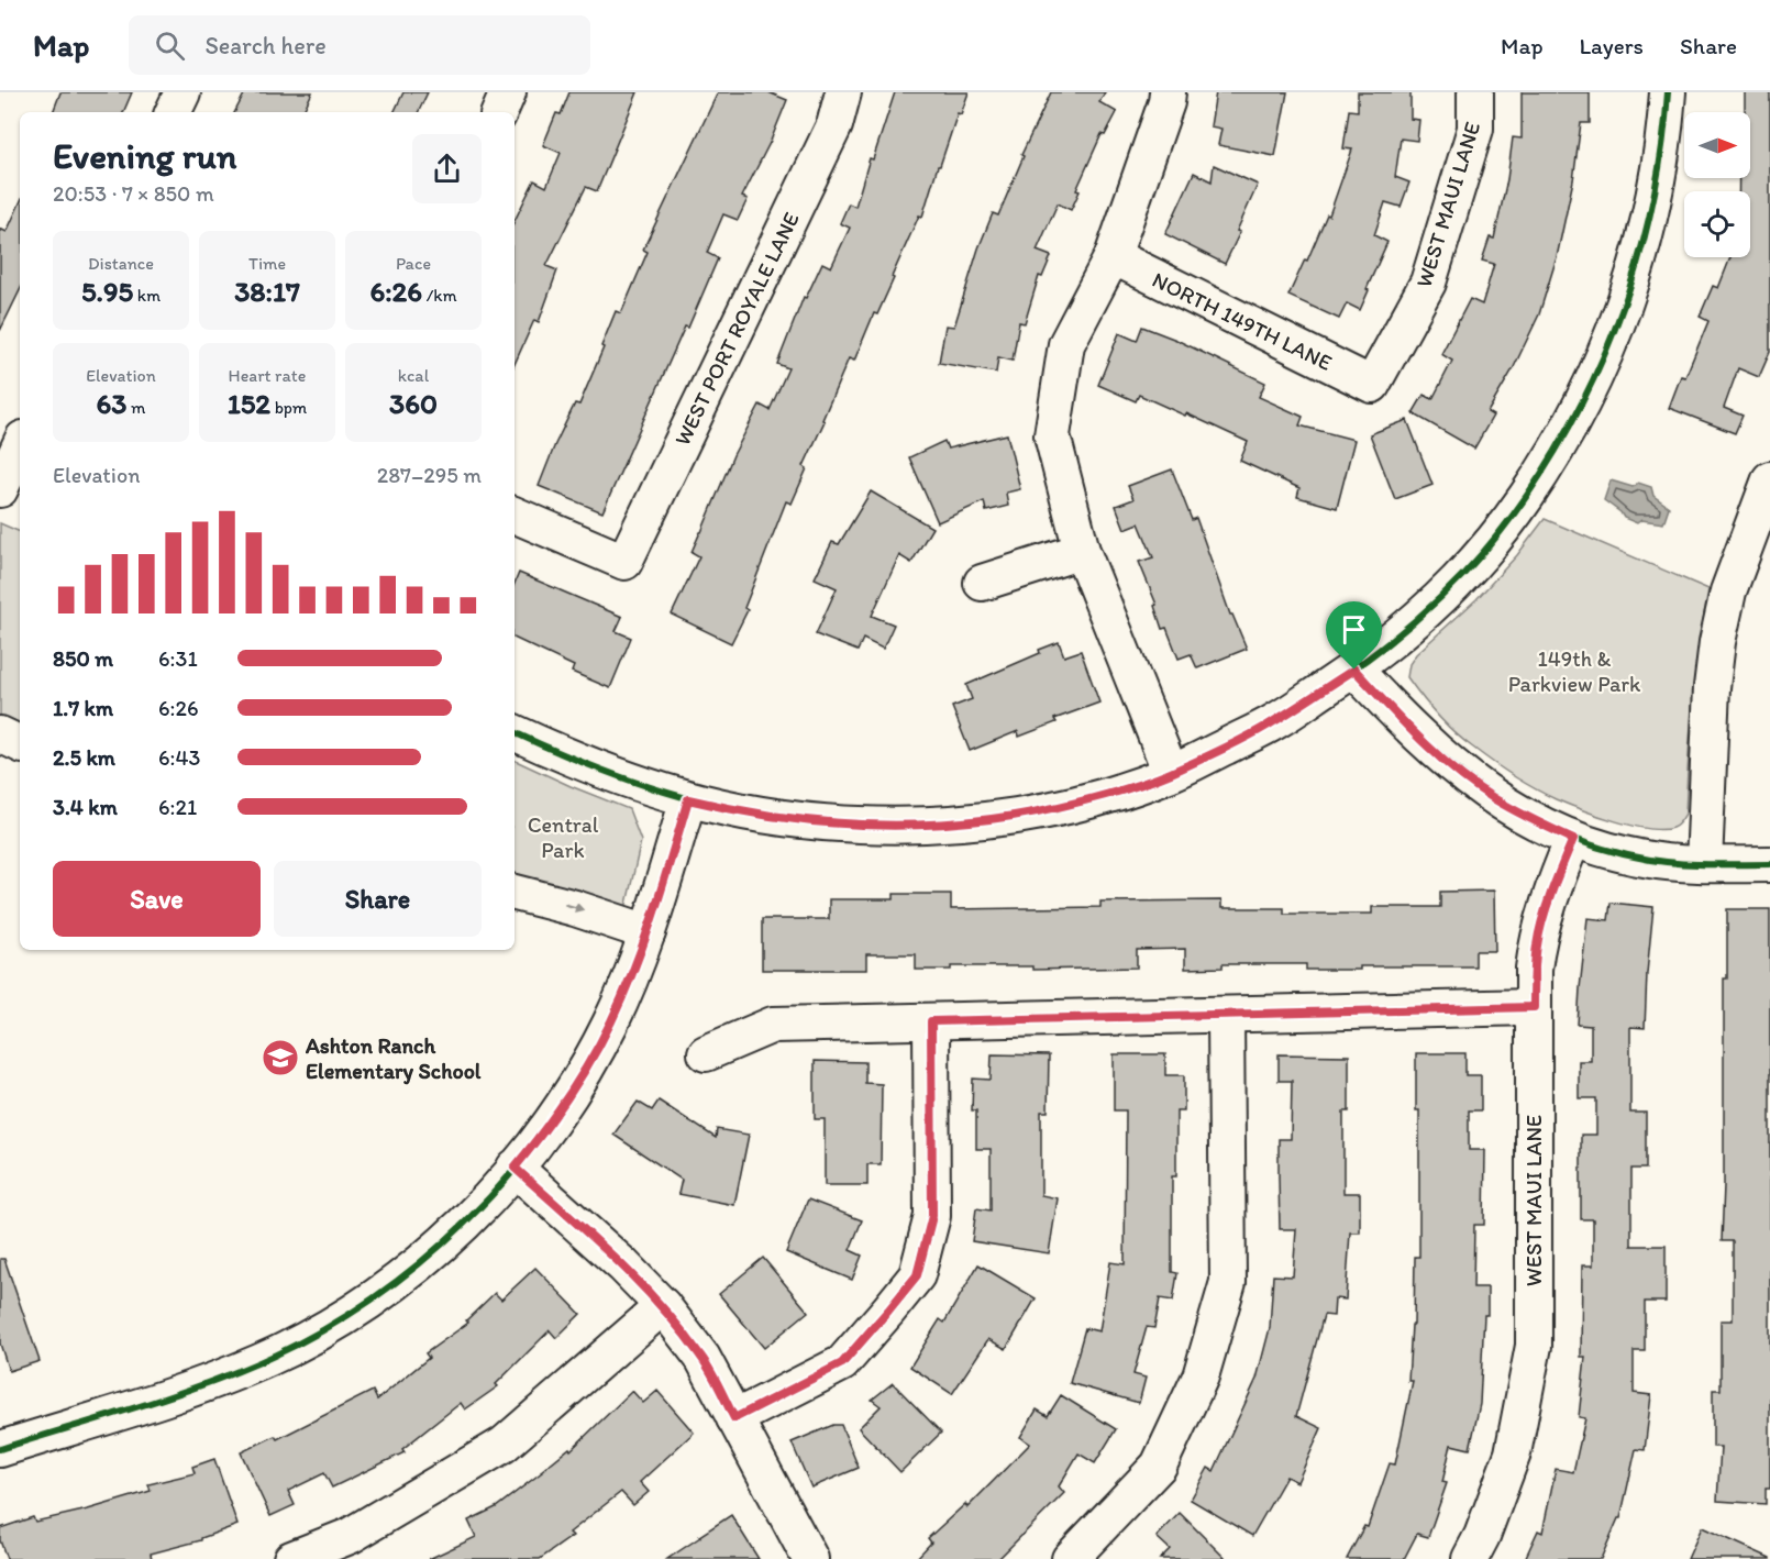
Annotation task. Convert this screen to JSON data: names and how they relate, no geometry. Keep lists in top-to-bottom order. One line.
{"streets":{"street":["WEST MAUI LANE","NORTH 149TH LANE","WEST PORT ROYALE LANE"]},"crossings":[["WEST MAUI LANE","NORTH 149TH LANE"]],"parks":["149th & Parkview Park","Central Park"],"places":{"school or university":["Ashton Ranch Elementary School"]},"north":"right","page":{"header":"Map","search":"Search here","nav":["Map","Layers","Share"],"heading":["Evening run","20:53 · 7 × 850 m"],"stats":[["Distance","5.95 km"],["Time","38:17"],["Pace","6:26 /km"],["Elevation","63 m"],["Heart rate","152 bpm"],["kcal","360"]],"chart":["Elevation","287–295 m"],"list":[{"name":"850 m","note":"6:31"},{"name":"1.7 km","note":"6:26"},{"name":"2.5 km","note":"6:43"},{"name":"3.4 km","note":"6:21"}],"buttons":["Save","Share"]}}
